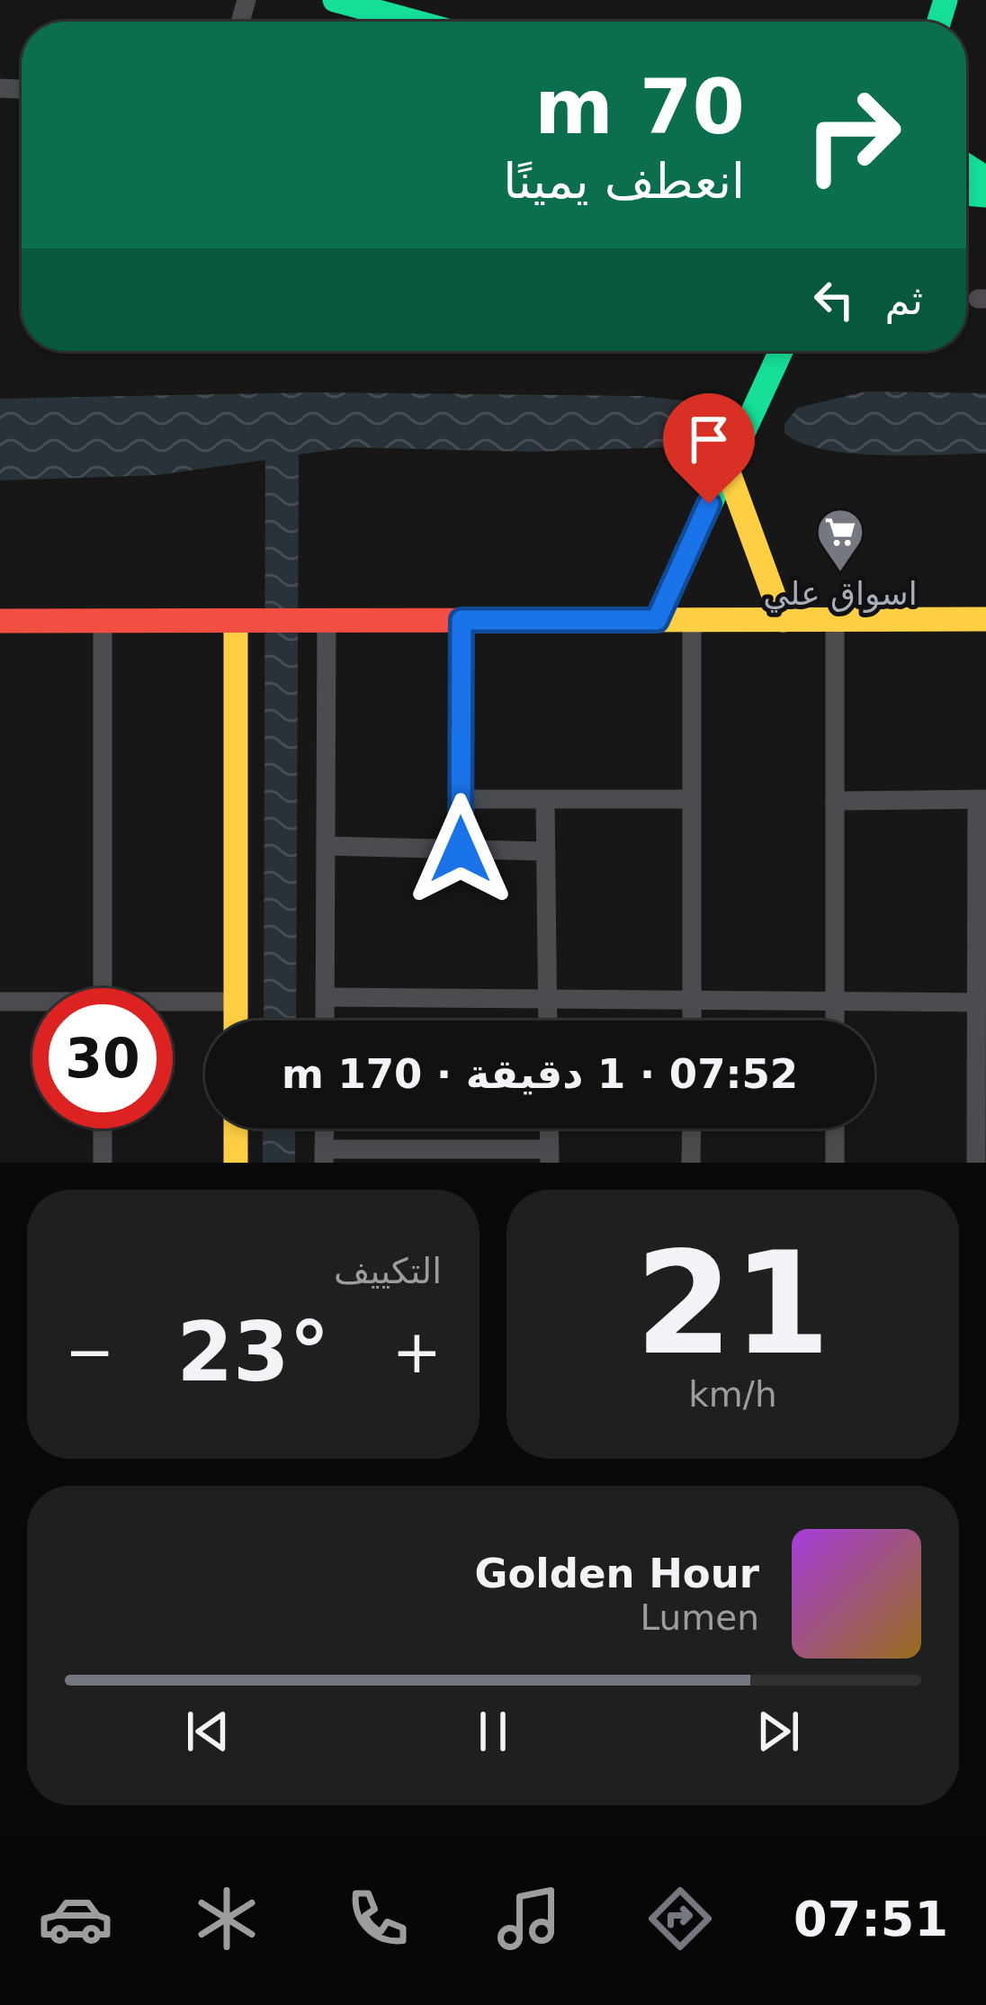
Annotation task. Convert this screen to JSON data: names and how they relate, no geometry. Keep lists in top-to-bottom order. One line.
{"places":{"supermarket":["اسواق علي"]},"page":{"turn":["70 m","انعطف يمينًا"],"then":"ثم","limit":"30","trip":"07:52 · 1 دقيقة · 170 m","tile":[["21","km/h"],"التكييف"],"heat":["−","23°","+"],"song":["Golden Hour","Lumen"],"tabs":"07:51"}}
